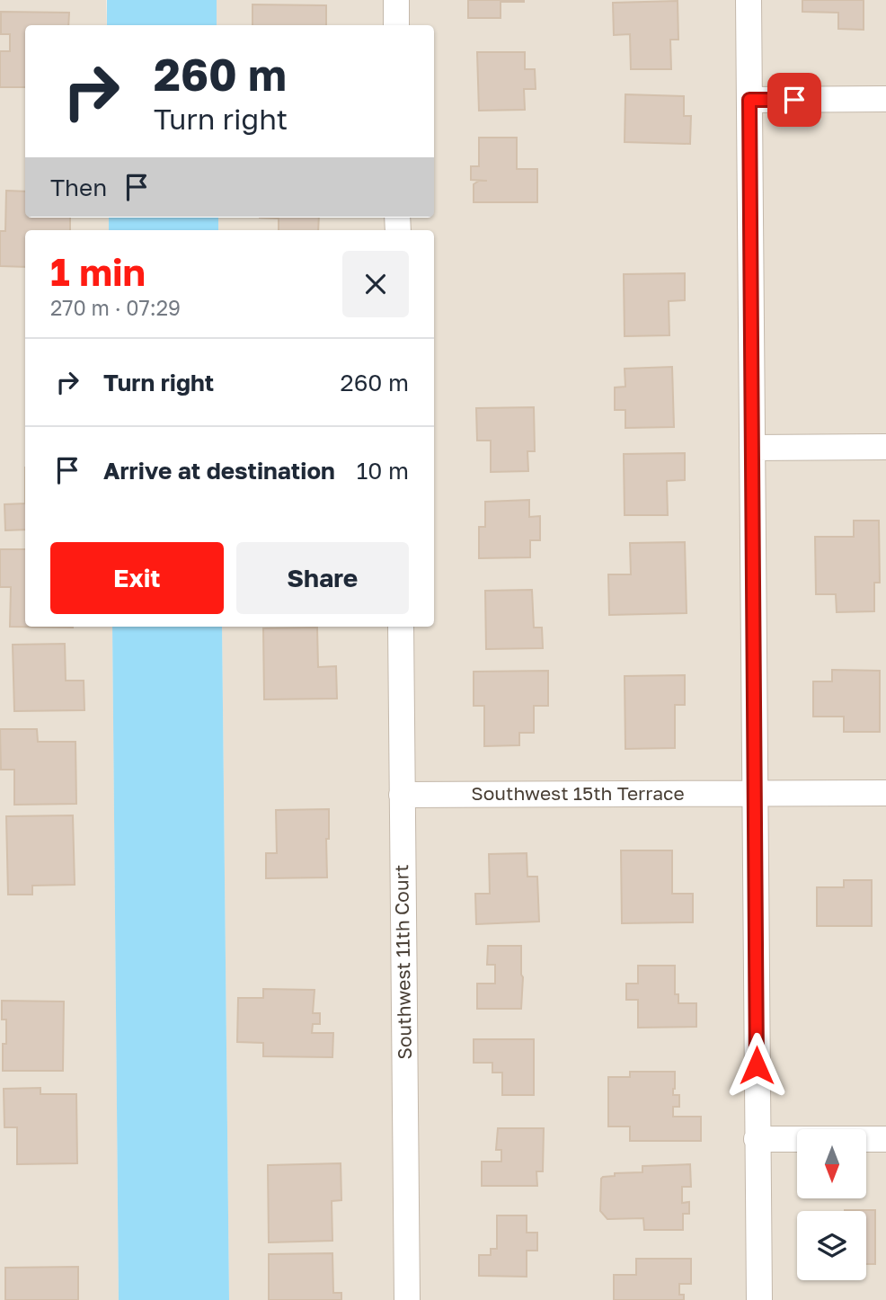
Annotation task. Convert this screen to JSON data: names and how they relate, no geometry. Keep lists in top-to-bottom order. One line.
{"streets":{"street":["Southwest 15th Terrace","Southwest 11th Court"]},"crossings":[["Southwest 15th Terrace","Southwest 11th Court"]],"north":"bottom","page":{"turn":["260 m","Turn right"],"then":"Then","heading":["1 min","270 m · 07:29"],"list":[{"name":"Turn right","value":"260 m"},{"name":"Arrive at destination","value":"10 m"}],"buttons":["Exit","Share"]}}
